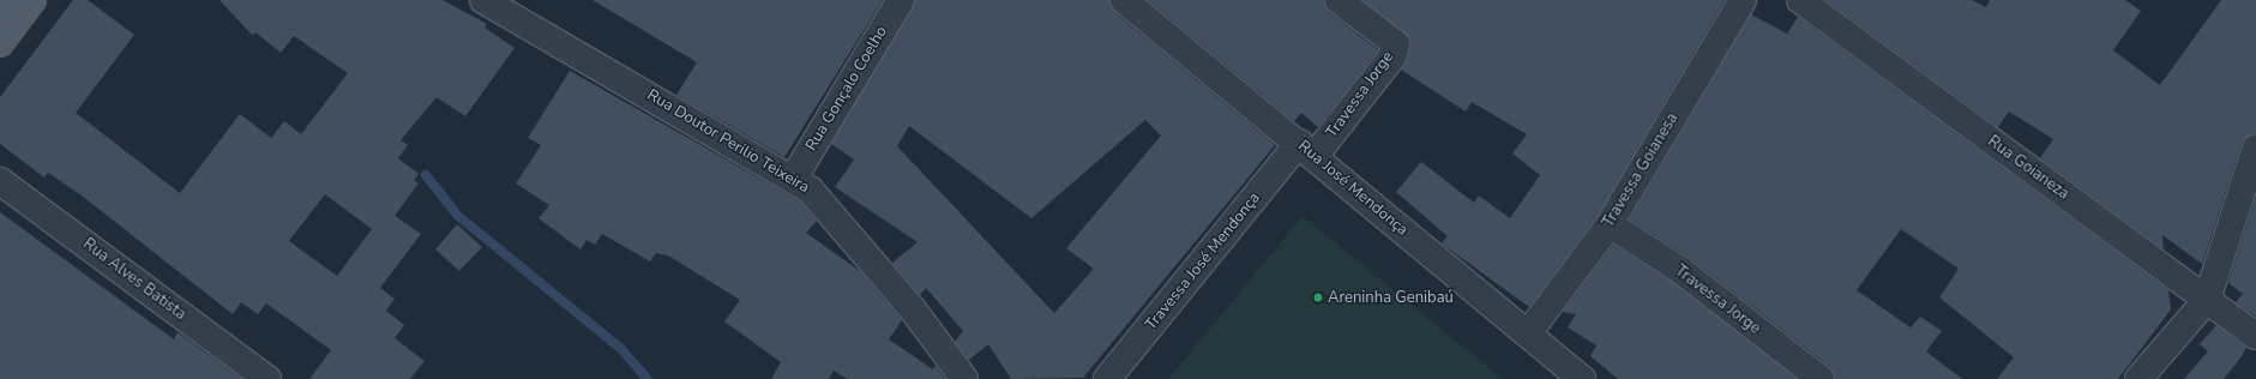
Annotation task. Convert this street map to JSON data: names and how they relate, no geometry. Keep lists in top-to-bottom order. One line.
{"streets":{"street":["Rua Gonçalo Coelho","Travessa Jorge","Rua Doutor Perilio Teixeira","Rua Goianeza","Travessa Goianesa","Rua José Mendonça","Travessa José Mendonça","Rua Alves Batista"]},"crossings":[["Rua Gonçalo Coelho","Rua Doutor Perilio Teixeira"],["Travessa Jorge","Travessa Goianesa"],["Travessa Jorge","Rua José Mendonça"],["Travessa Jorge","Travessa José Mendonça"],["Travessa Goianesa","Rua José Mendonça"],["Rua José Mendonça","Travessa José Mendonça"]],"places":["Areninha Genibaú"]}
